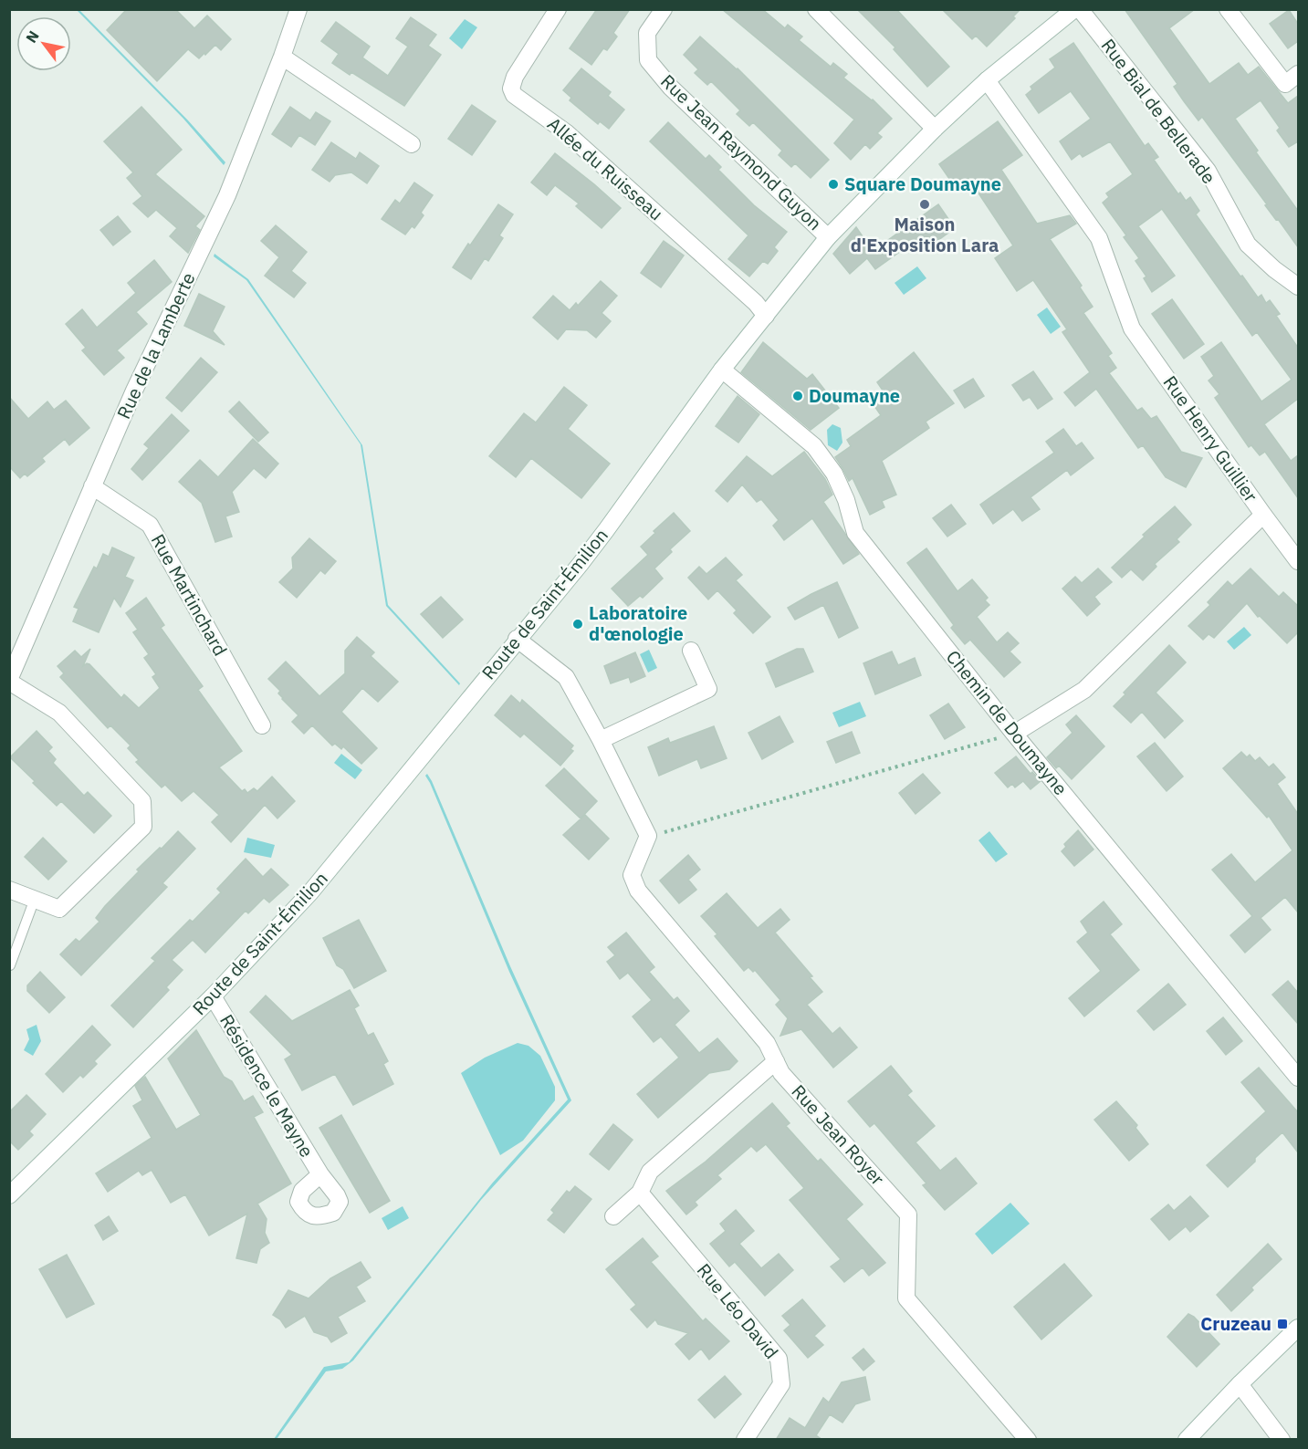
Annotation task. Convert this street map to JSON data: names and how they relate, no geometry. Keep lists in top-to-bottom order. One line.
{"streets":{"street":["Rue Bial de Bellerade","Rue Jean Raymond Guyon","Allée du Ruisseau","Rue de la Lamberte","Rue Henry Guillier","Rue Martinchard","Route de Saint-Émilion","Chemin de Doumayne","Résidence le Mayne","Rue Jean Royer","Rue Léo David"]},"crossings":[["Rue Jean Raymond Guyon","Route de Saint-Émilion"],["Allée du Ruisseau","Route de Saint-Émilion"],["Rue de la Lamberte","Rue Martinchard"],["Rue Henry Guillier","Route de Saint-Émilion"],["Rue Henry Guillier","Chemin de Doumayne"],["Route de Saint-Émilion","Chemin de Doumayne"],["Route de Saint-Émilion","Résidence le Mayne"]],"places":{"other":["Square Doumayne","Maison d'Exposition Lara","Doumayne","Laboratoire d'œnologie"],"transit":["Cruzeau"]},"north":"top left"}
